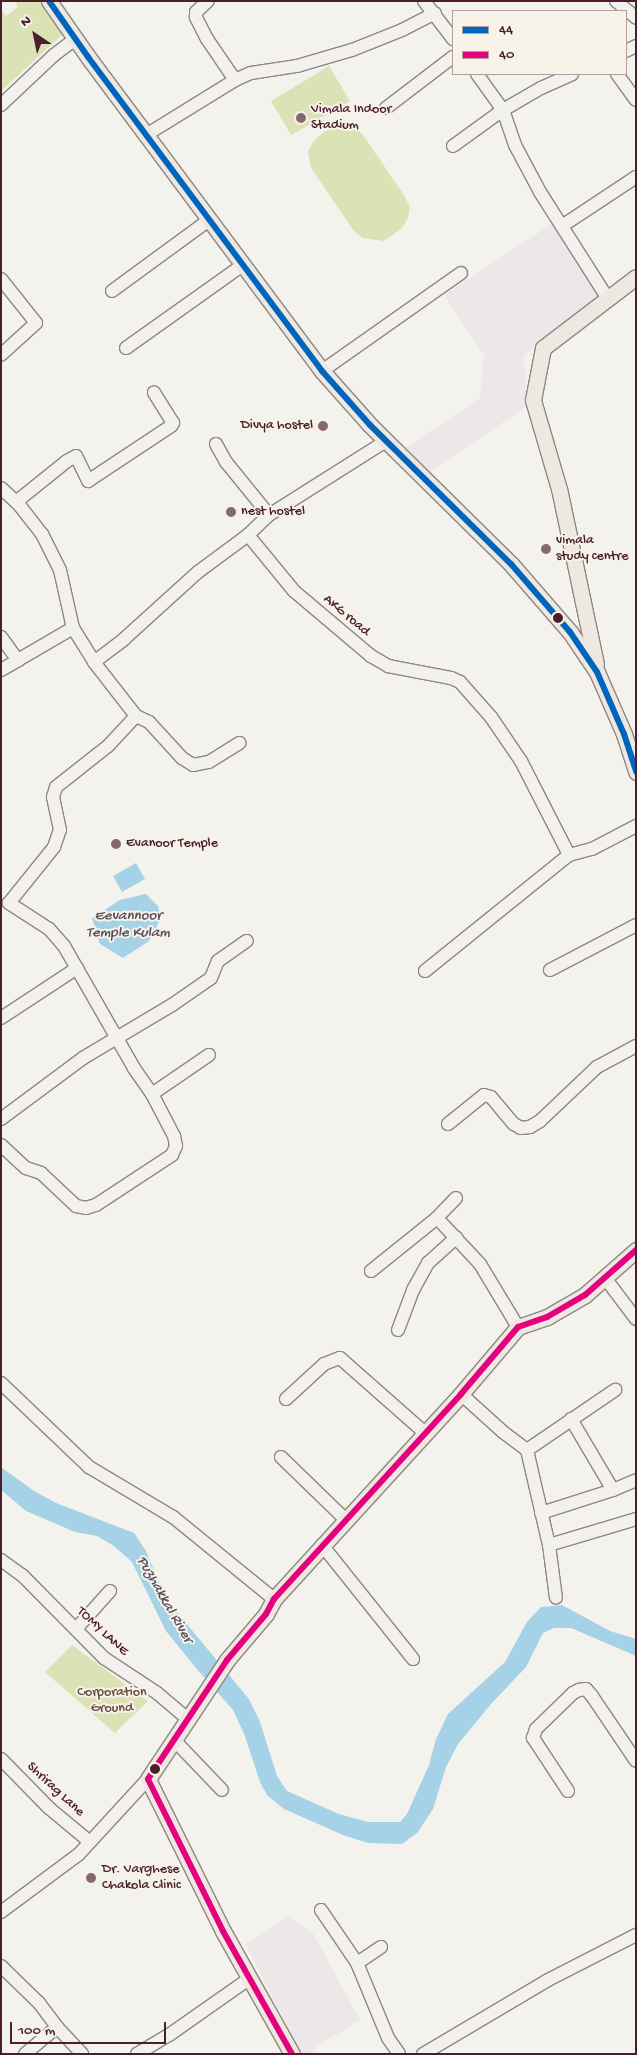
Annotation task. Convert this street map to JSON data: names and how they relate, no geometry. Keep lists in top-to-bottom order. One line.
{"streets":{"street":["AKG road","TOMY LANE","Shrirag Lane"]},"water":["Eevannoor Temple Kulam","Puzhakkal River"],"parks":["Corporation Ground"],"places":["Vimala Indoor Stadium","Divya hostel","nest hostel","vimala study centre","Evanoor Temple","Dr. Varghese Chakola Clinic"],"lines":["transit line 44","transit line 40"],"legend":["44","40"],"scale_bar":"100 m","north":"top left"}
